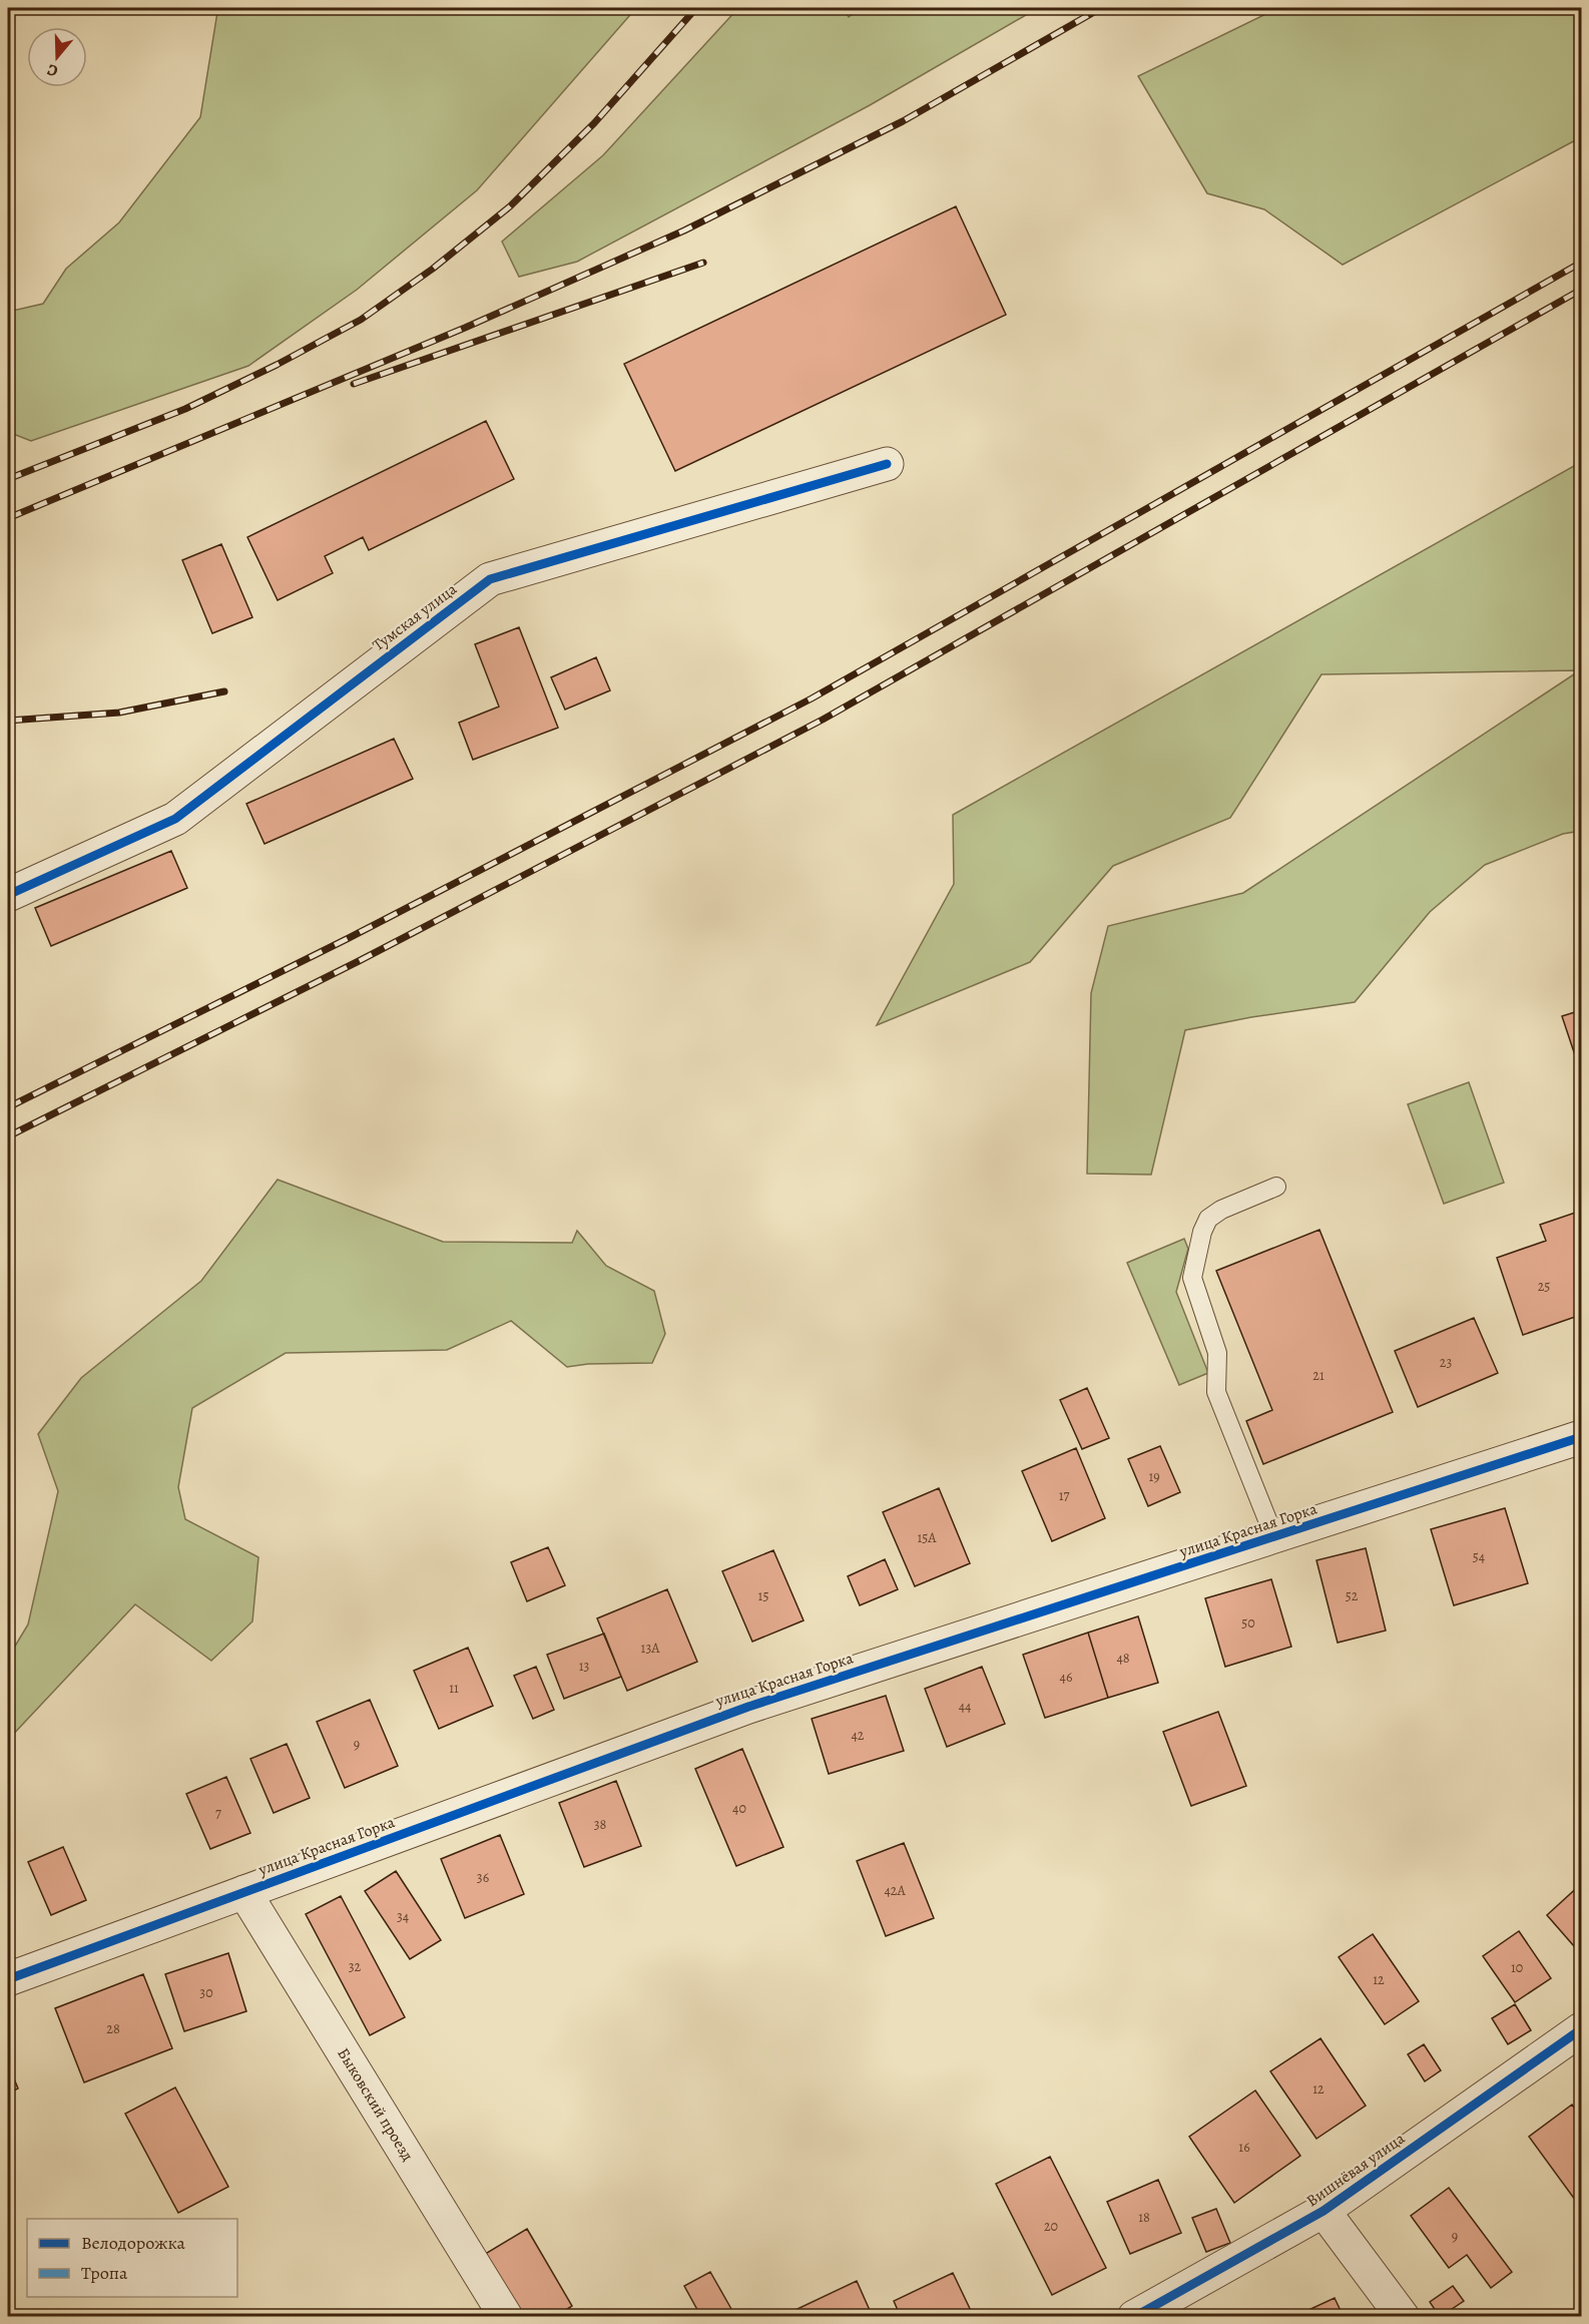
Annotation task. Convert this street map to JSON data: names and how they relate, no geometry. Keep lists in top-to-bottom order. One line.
{"streets":{"street":["Тумская улица","улица Красная Горка","Быковский проезд","Вишнёвая улица"]},"crossings":[["улица Красная Горка","Быковский проезд"]],"house_numbers":["25","23","21","19","17","15А","54","15","52","50","13А","48","13","46","11","44","42","9","40","7","38","36","42А","34","32","10","12","30","28","12","16","18","20","9"],"legend":["Велодорожка","Тропа"],"north":"bottom"}
